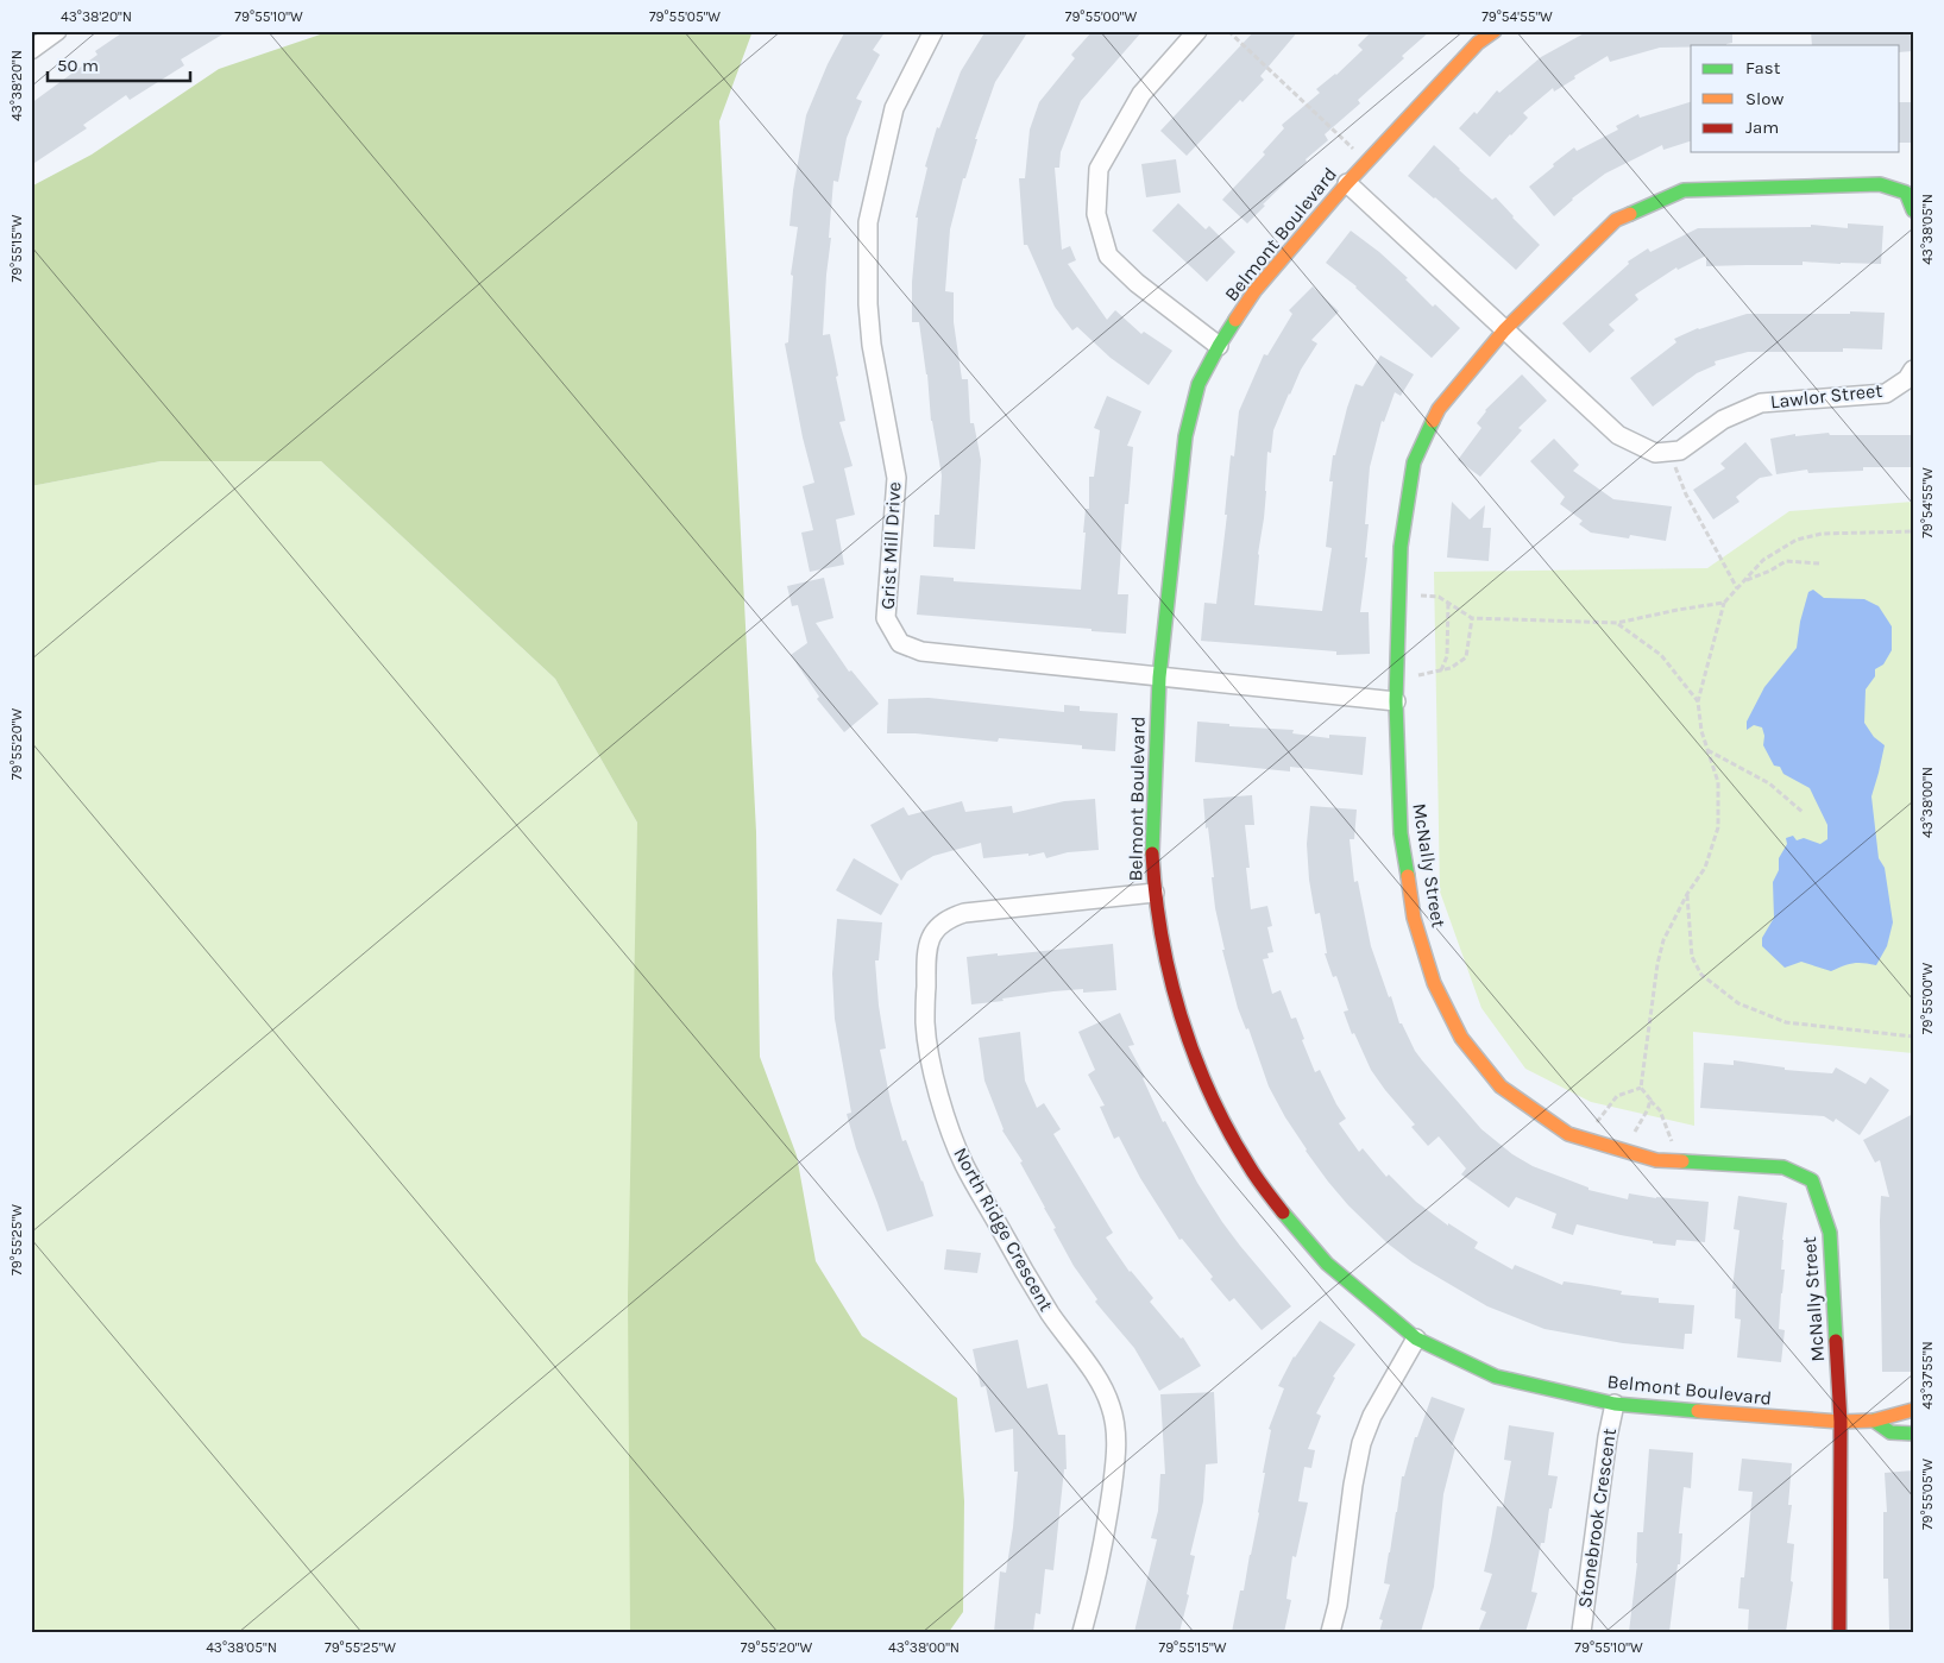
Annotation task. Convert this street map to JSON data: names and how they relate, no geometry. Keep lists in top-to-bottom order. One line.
{"streets":{"street":["Belmont Boulevard","Lawlor Street","Grist Mill Drive","McNally Street","North Ridge Crescent","Stonebrook Crescent"]},"crossings":[["Belmont Boulevard","Grist Mill Drive"],["Belmont Boulevard","McNally Street"],["Belmont Boulevard","North Ridge Crescent"],["Belmont Boulevard","Stonebrook Crescent"],["Grist Mill Drive","McNally Street"]],"legend":["Fast","Slow","Jam"],"scale_bar":"50 m","coordinates":["43°38'20\"N","79°55'10\"W","79°55'05\"W","79°55'00\"W","79°54'55\"W","43°38'05\"N","79°55'15\"W","79°55'20\"W","43°38'00\"N","79°55'25\"W","43°37'55\"N"]}
